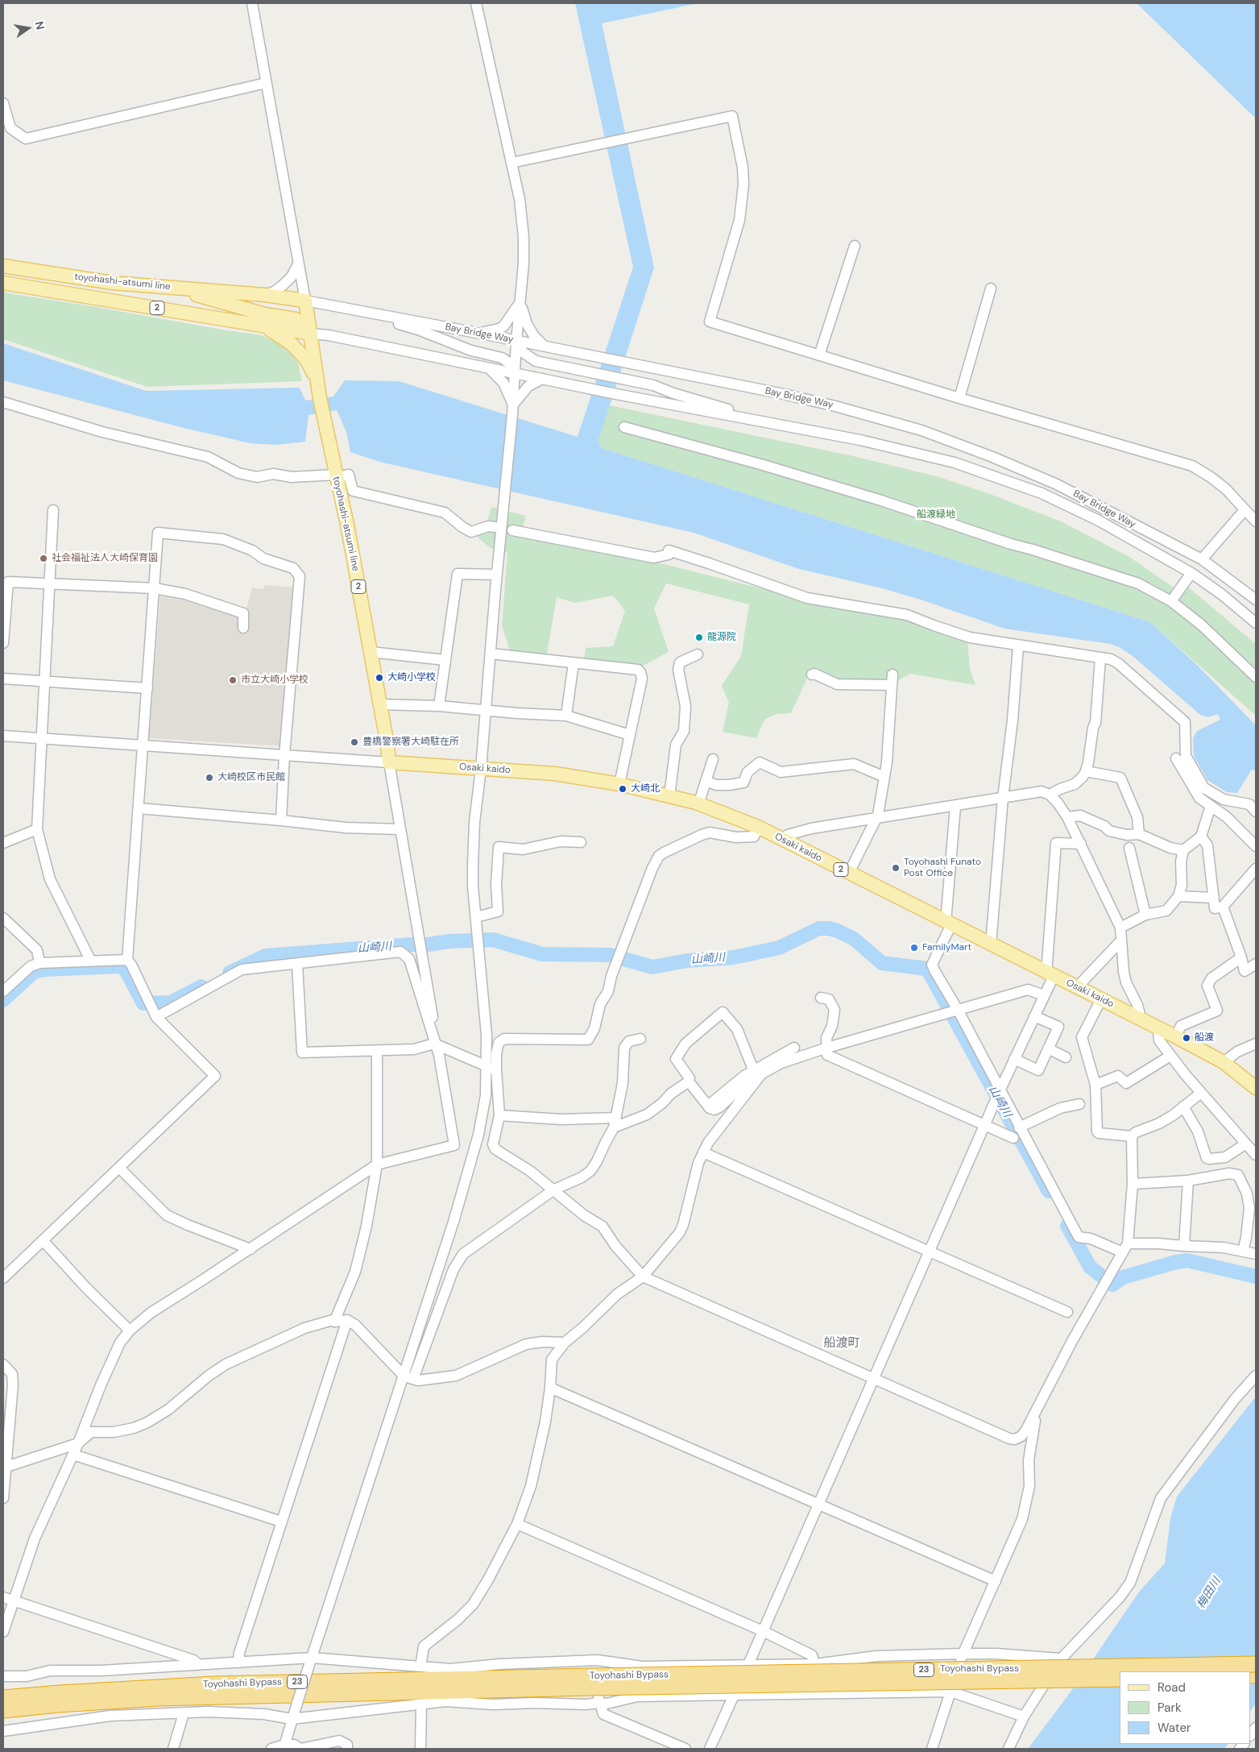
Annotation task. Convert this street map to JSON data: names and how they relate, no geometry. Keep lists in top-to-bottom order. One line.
{"streets":{"highway":["Toyohashi Bypass","23"],"main road":["toyohashi-atsumi line","2","Osaki kaido"],"street":["Bay Bridge Way"]},"crossings":[["toyohashi-atsumi line","Bay Bridge Way"],["toyohashi-atsumi line","Osaki kaido"]],"districts":["船渡町"],"water":["山崎川","梅田川"],"parks":["船渡緑地"],"places":["社会福祉法人大崎保育園","龍源院","大崎小学校","市立大崎小学校","豊橋警察署大崎駐在所","大崎校区市民館","大崎北","Toyohashi Funato Post Office","FamilyMart","船渡"],"legend":["Road","Park","Water"],"north":"right"}
